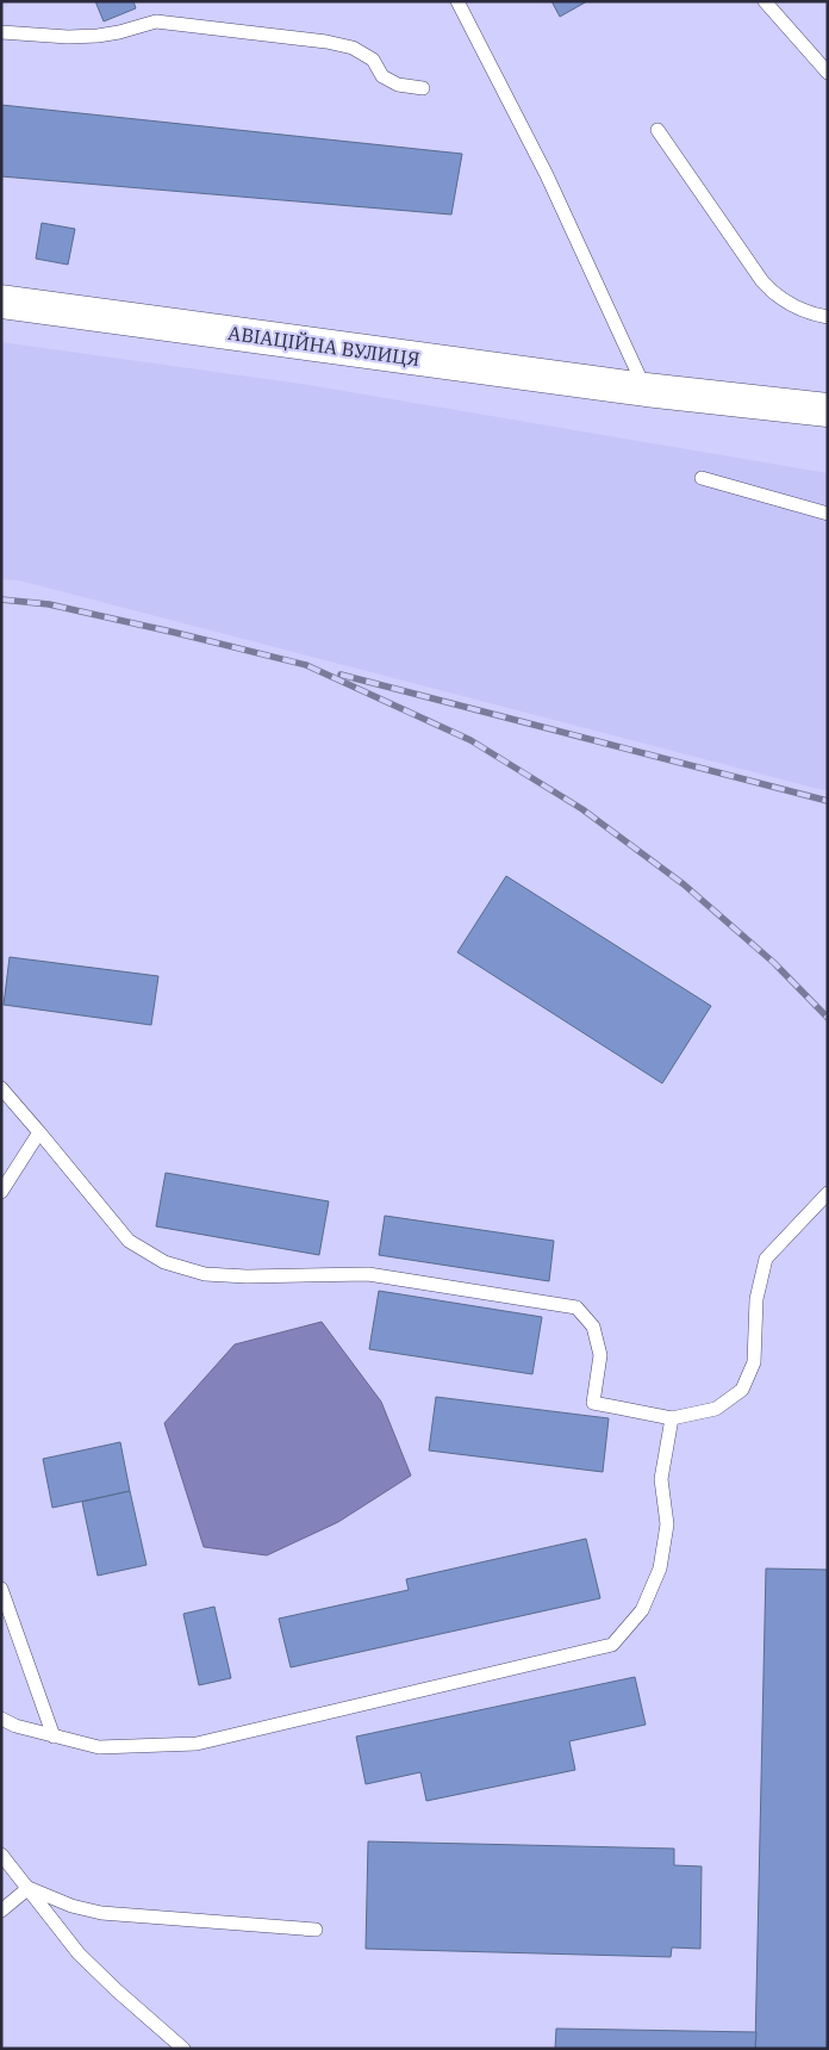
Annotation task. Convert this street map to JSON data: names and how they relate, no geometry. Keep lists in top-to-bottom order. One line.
{"streets":{"street":["АВІАЦІЙНА ВУЛИЦЯ"]}}
